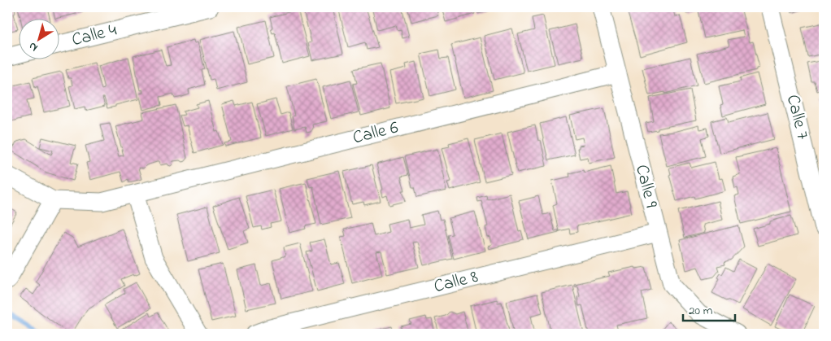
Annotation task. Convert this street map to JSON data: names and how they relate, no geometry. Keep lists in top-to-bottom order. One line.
{"streets":{"street":["Calle 4","Calle 7","Calle 6","Calle 9","Calle 8"]},"crossings":[["Calle 6","Calle 9"],["Calle 9","Calle 8"]],"scale_bar":"20 m","north":"bottom left"}
